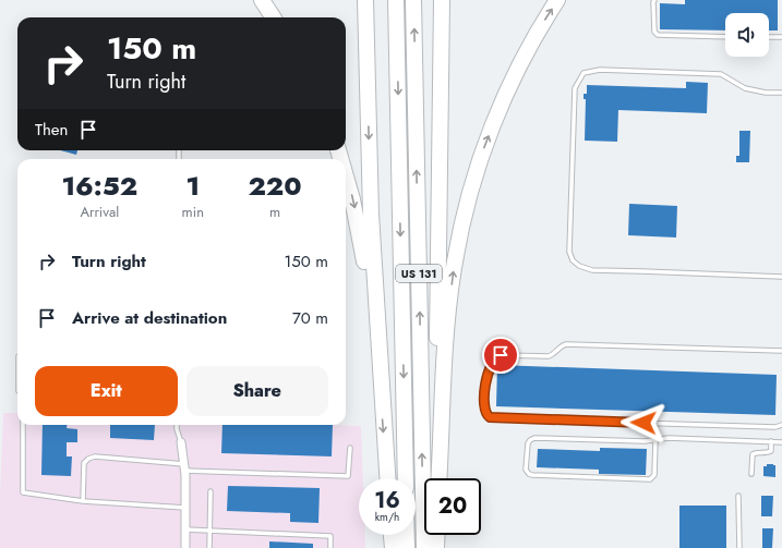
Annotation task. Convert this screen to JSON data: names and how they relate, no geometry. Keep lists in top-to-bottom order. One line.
{"streets":{"highway":["US 131"]},"page":{"turn":["150 m","Turn right"],"then":"Then","eta":["16:52","Arrival","1","min","220","m"],"list":[{"name":"Turn right","value":"150 m"},{"name":"Arrive at destination","value":"70 m"}],"buttons":["Exit","Share"],"speed":"16 km/h","limit":"20"}}
